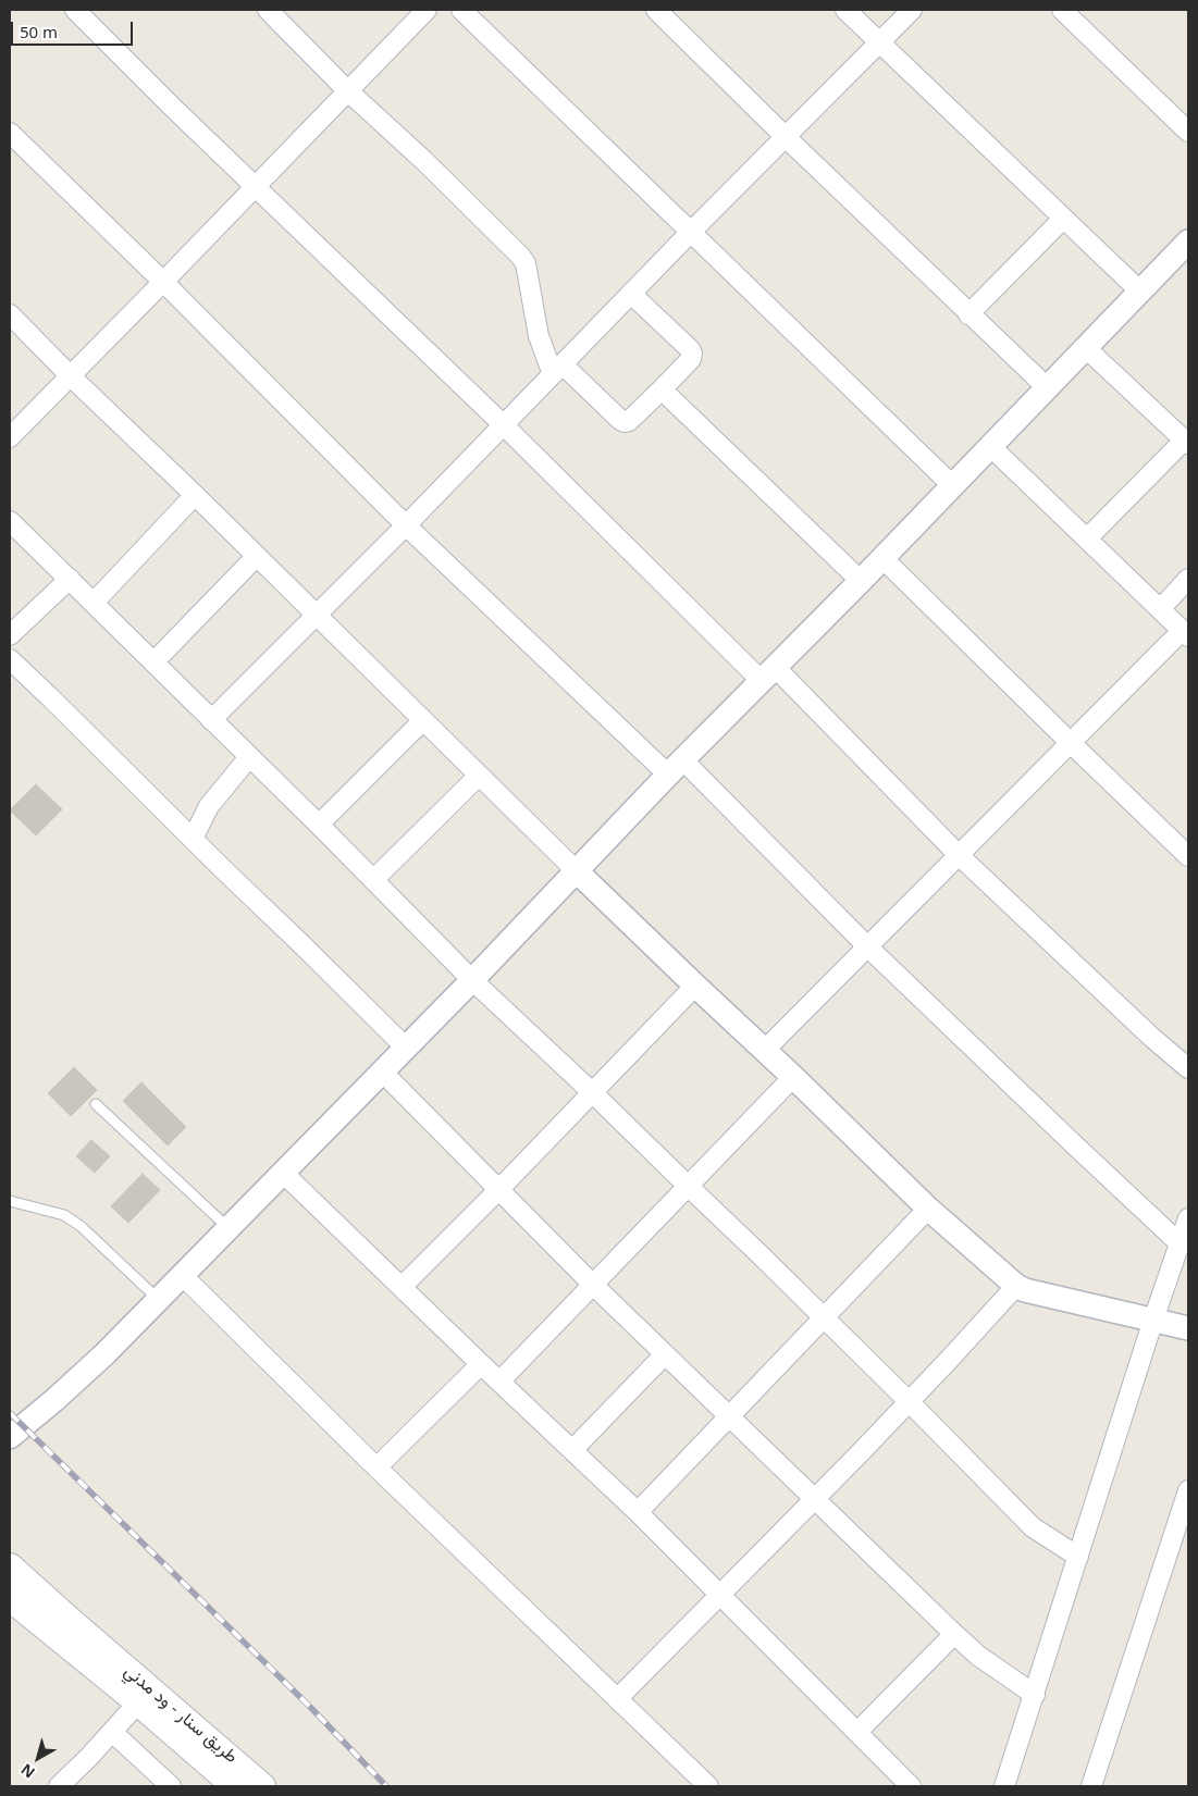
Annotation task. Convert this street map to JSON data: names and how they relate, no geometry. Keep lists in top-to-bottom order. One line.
{"streets":{"main road":["طريق سنار - ود مدني"]},"scale_bar":"50 m","north":"bottom left"}
